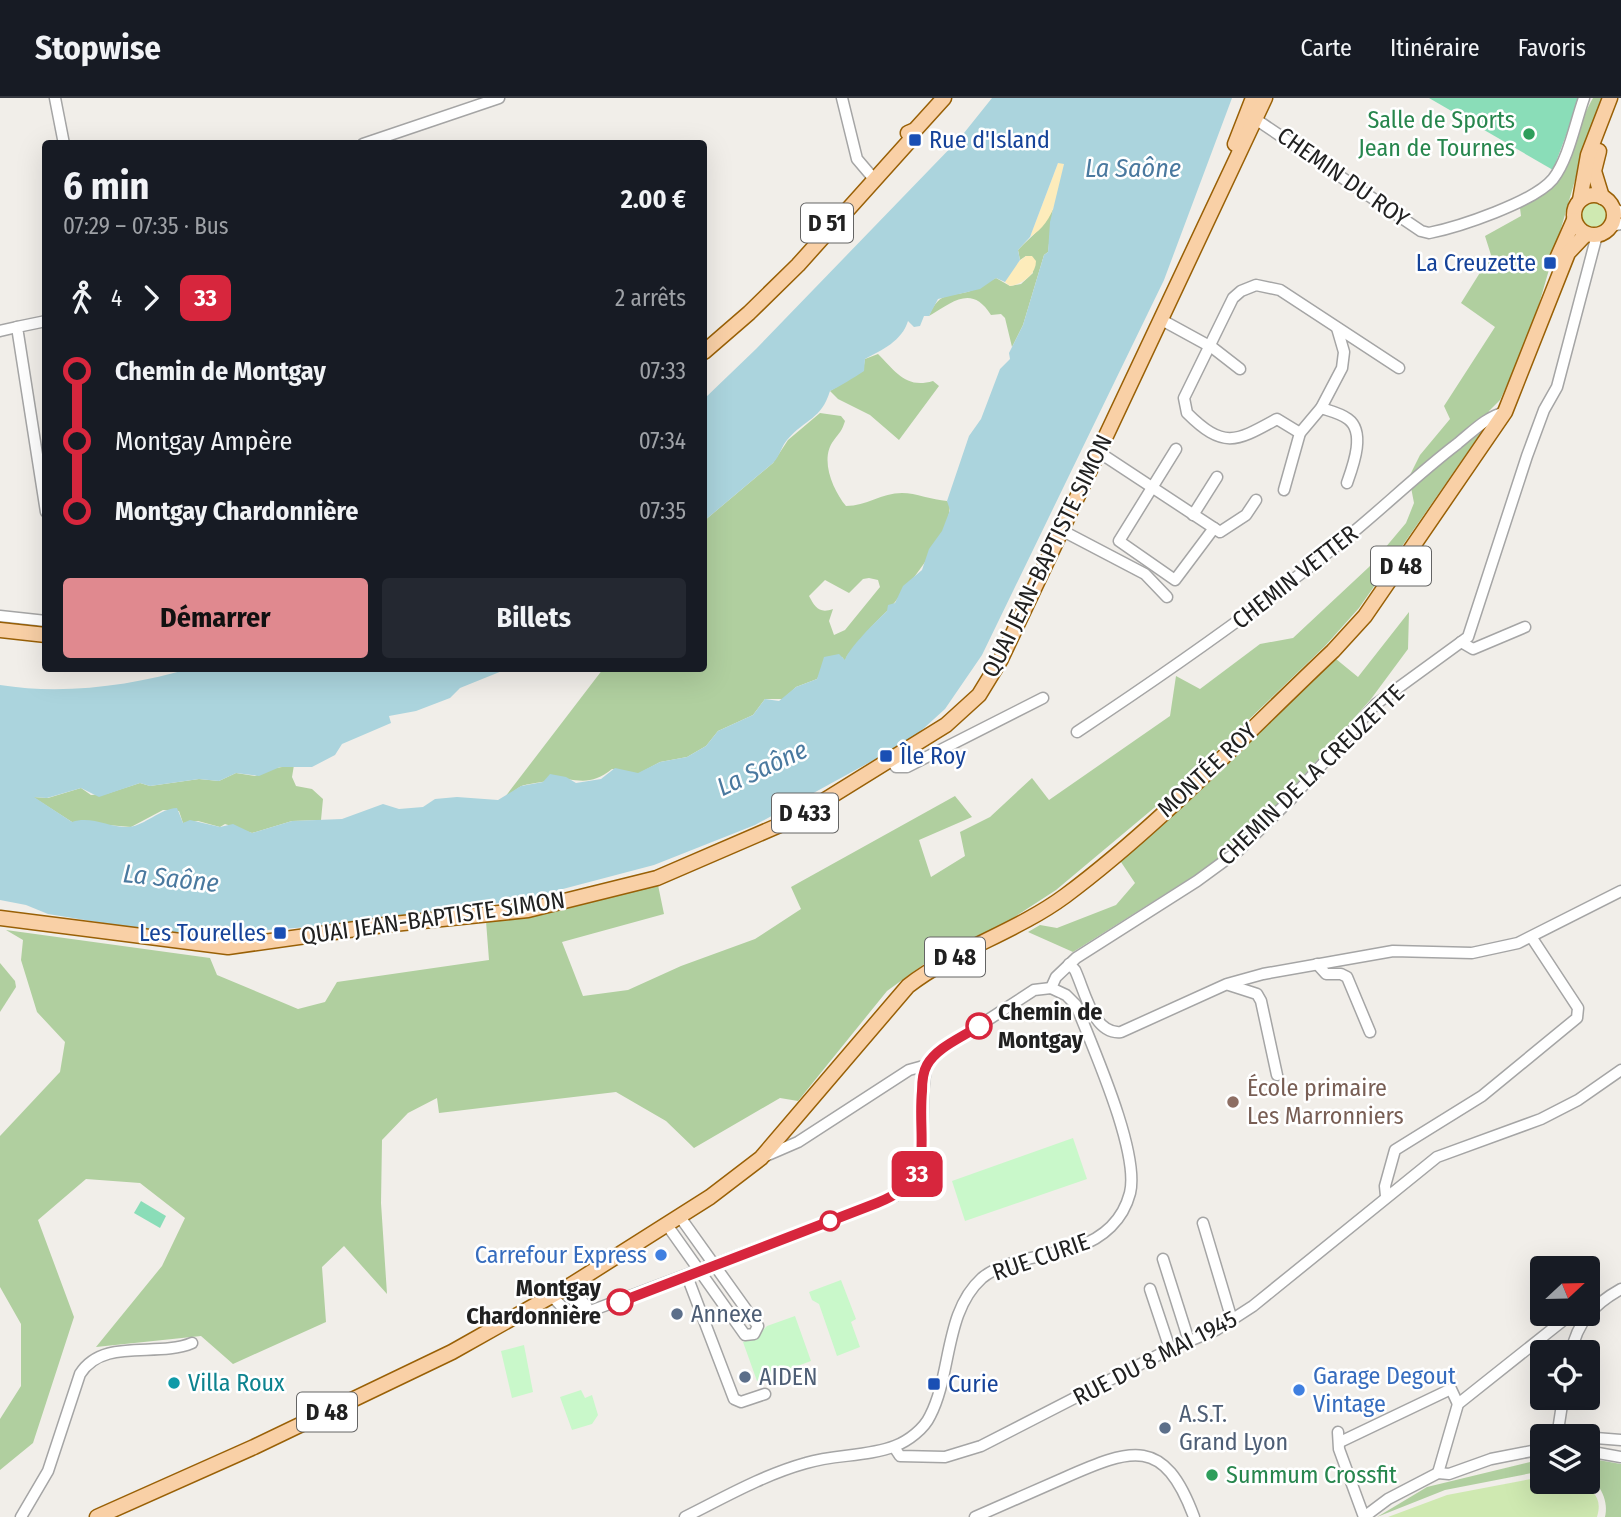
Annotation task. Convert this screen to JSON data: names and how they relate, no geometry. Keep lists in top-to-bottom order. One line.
{"streets":{"main road":["D 51","QUAI JEAN-BAPTISTE SIMON","D 48","MONTÉE ROY","D 433"],"street":["CHEMIN DU ROY","CHEMIN VETTER","CHEMIN DE LA CREUZETTE","RUE CURIE","RUE DU 8 MAI 1945"]},"crossings":[["CHEMIN DU ROY","QUAI JEAN-BAPTISTE SIMON"],["D 48","MONTÉE ROY"],["CHEMIN VETTER","MONTÉE ROY"],["CHEMIN DE LA CREUZETTE","RUE CURIE"],["RUE CURIE","RUE DU 8 MAI 1945"]],"water":["La Saône"],"places":{"other":["Salle de Sports Jean de Tournes","Chemin de Montgay","École primaire Les Marronniers","Carrefour Express","Montgay Chardonnière","Annexe","AIDEN","Villa Roux","Garage Degout Vintage","A.S.T. Grand Lyon","Summum Crossfit"],"transit":["Rue d'Island","La Creuzette","Île Roy","Les Tourelles","Curie"]},"lines":["bus line 33"],"north":"right","page":{"header":"Stopwise","nav":["Carte","Itinéraire","Favoris"],"on_map":"33","heading":["6 min","07:29 – 07:35 · Bus","2.00 €"],"legs":["4","33","2 arrêts"],"list":[{"name":"Chemin de Montgay","value":"07:33"},{"name":"Montgay Ampère","value":"07:34"},{"name":"Montgay Chardonnière","value":"07:35"}],"buttons":["Démarrer","Billets"]}}
